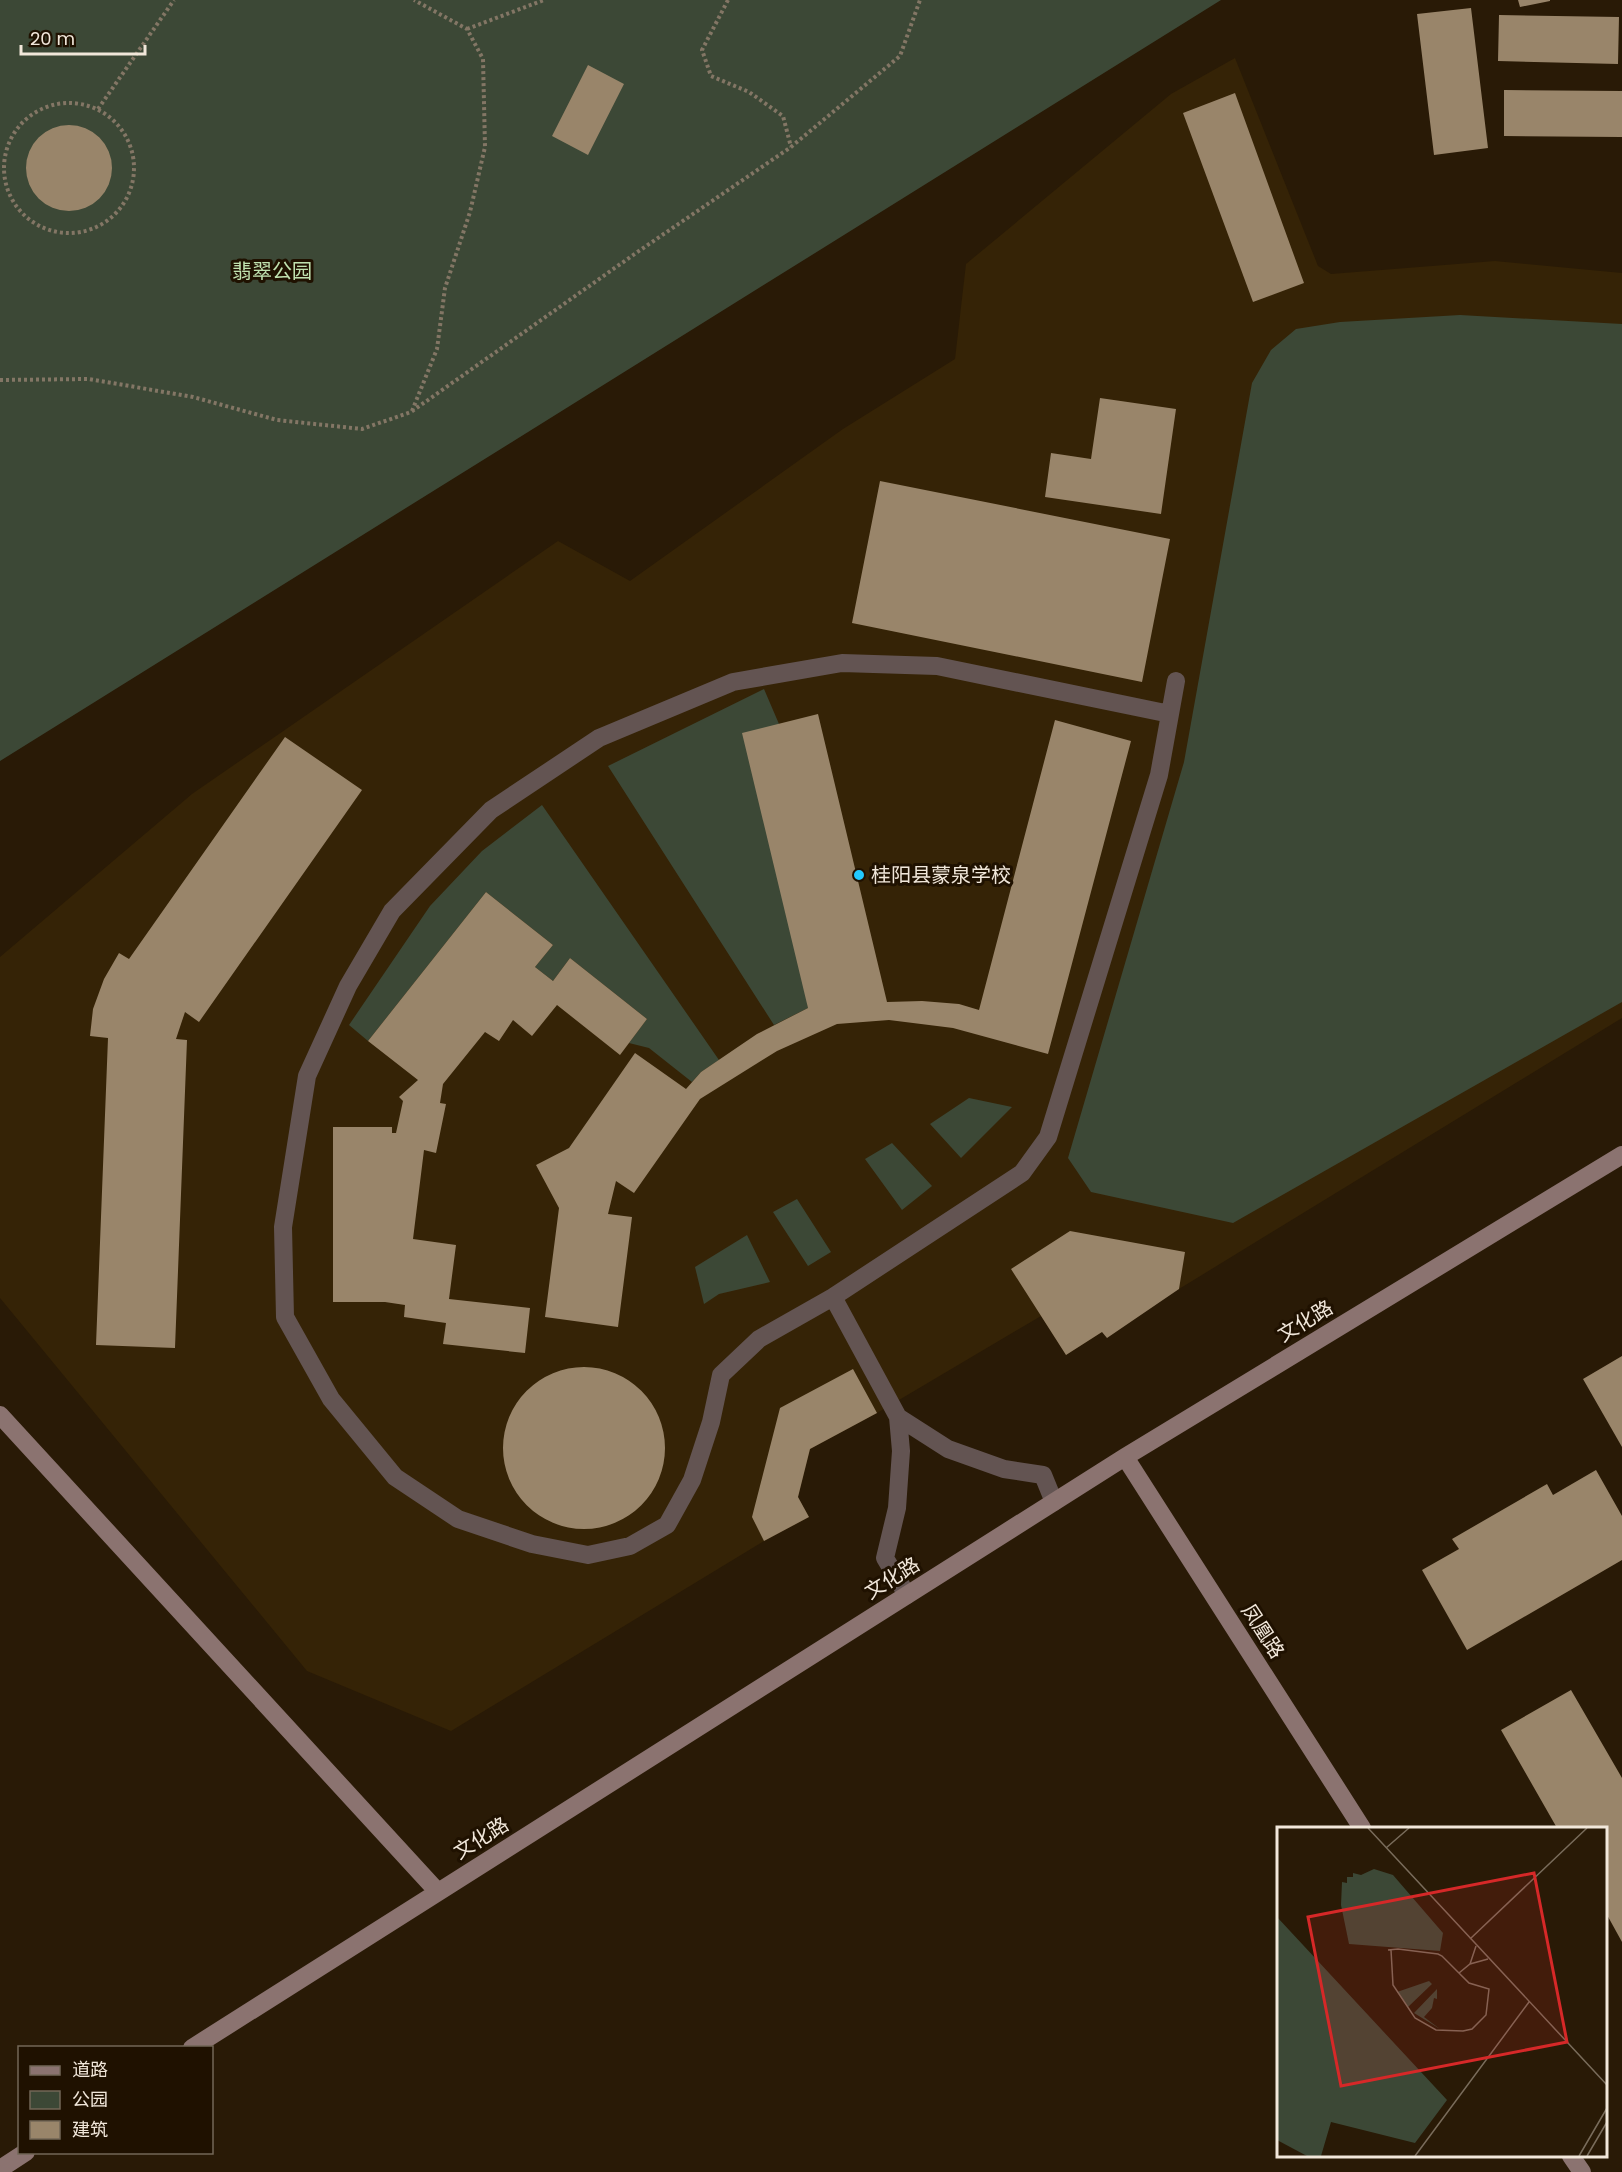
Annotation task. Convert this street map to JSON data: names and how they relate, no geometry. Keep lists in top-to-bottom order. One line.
{"streets":{"main road":["文化路","凤凰路"]},"crossings":[["文化路","凤凰路"]],"parks":["翡翠公园"],"places":["桂阳县蒙泉学校"],"legend":["道路","公园","建筑"],"scale_bar":"20 m"}
